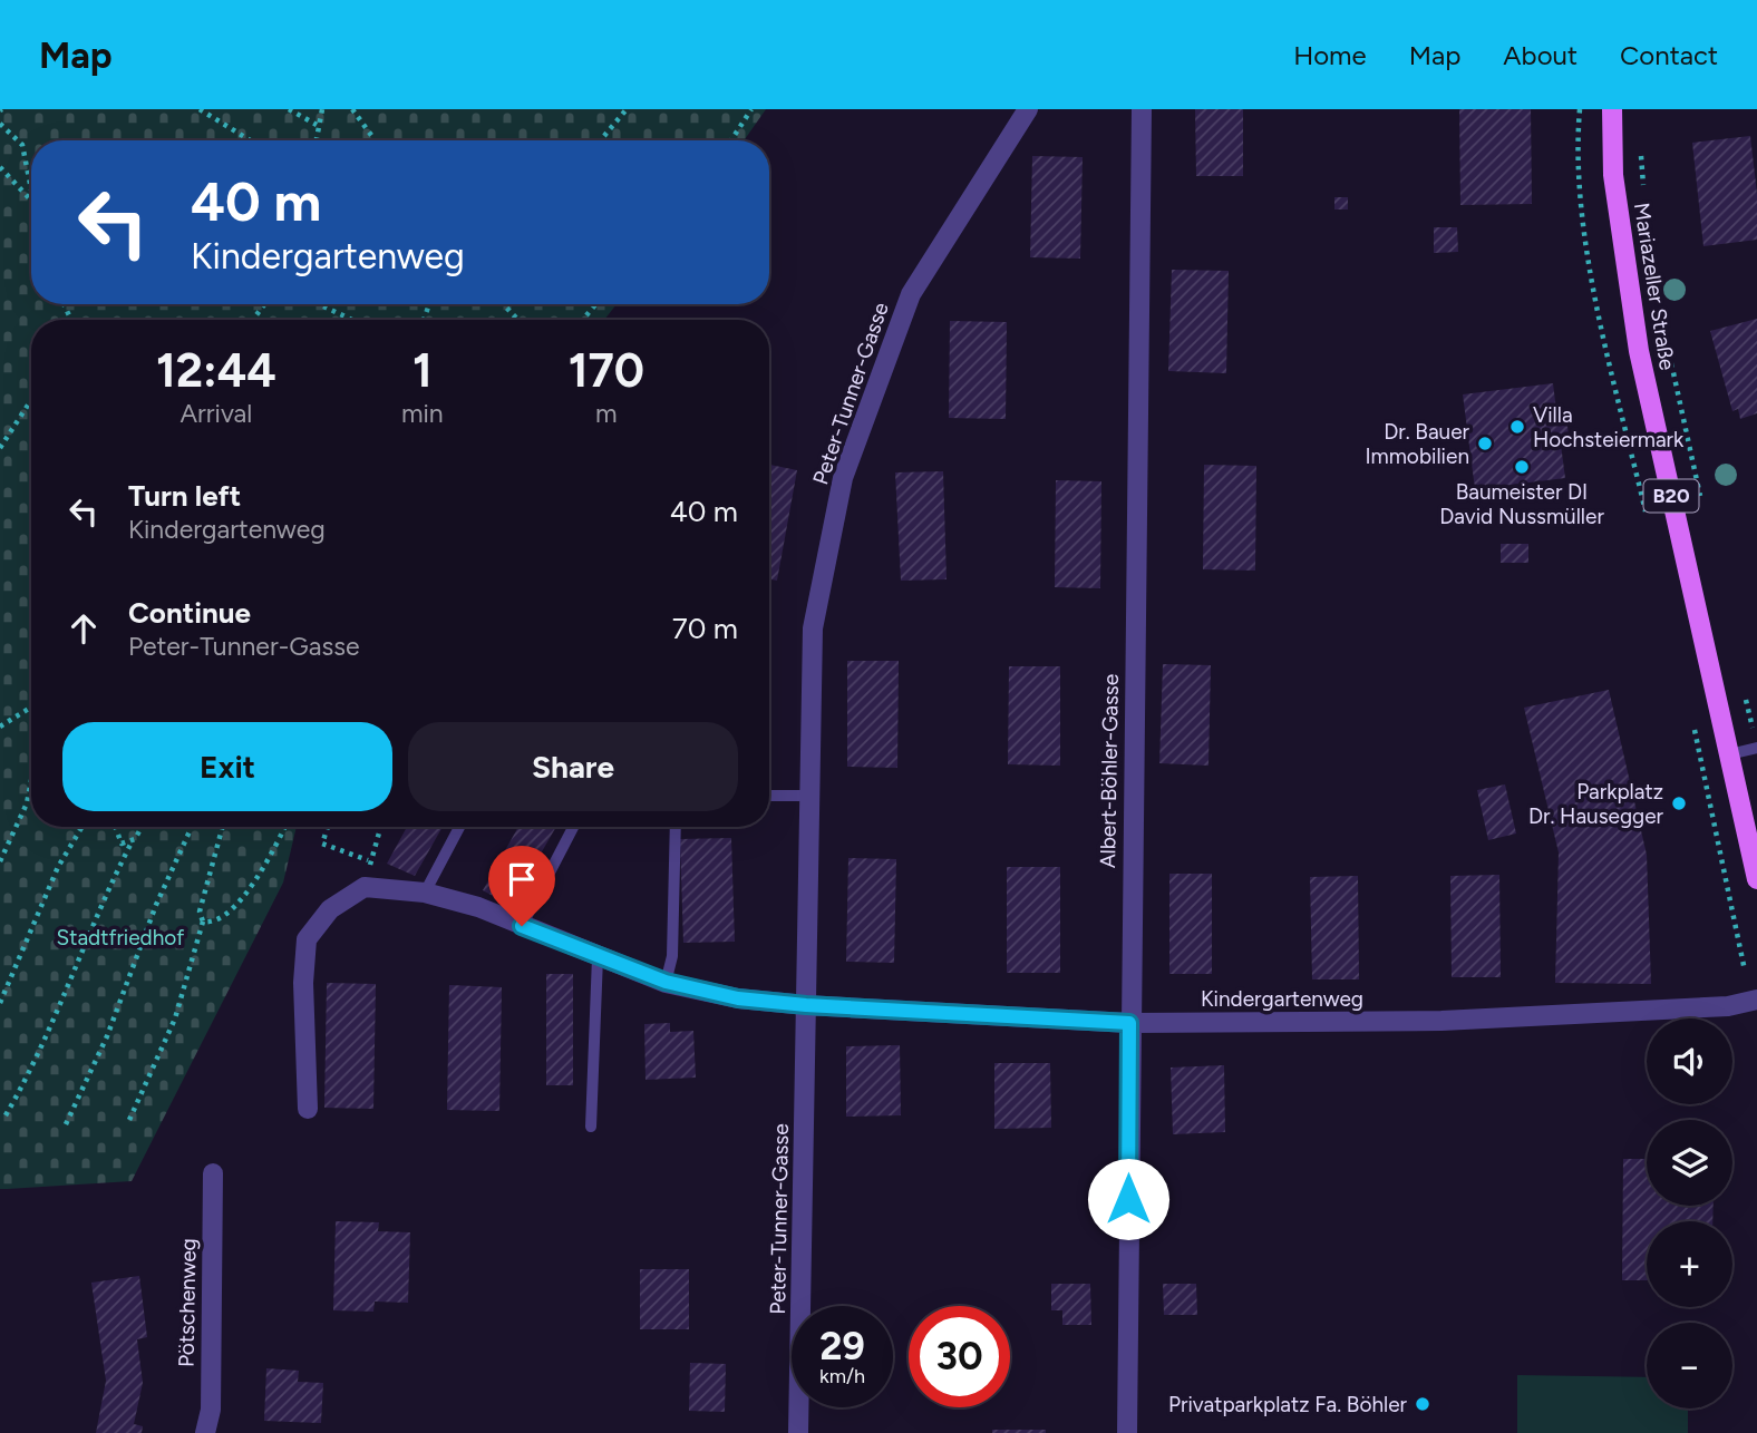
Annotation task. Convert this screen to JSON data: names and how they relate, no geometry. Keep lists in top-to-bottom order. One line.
{"streets":{"main road":["Mariazeller Straße","B20"],"street":["Peter-Tunner-Gasse","Albert-Böhler-Gasse","Kindergartenweg","Pötschenweg"]},"crossings":[["Peter-Tunner-Gasse","Kindergartenweg"],["Albert-Böhler-Gasse","Kindergartenweg"]],"parks":["Stadtfriedhof"],"places":["Villa Hochsteiermark","Dr. Bauer Immobilien","Baumeister DI David Nussmüller","Parkplatz Dr. Hausegger","Privatparkplatz Fa. Böhler"],"page":{"header":"Map","nav":["Home","Map","About","Contact"],"turn":["40 m","Kindergartenweg"],"eta":["12:44","Arrival","1","min","170","m"],"list":[{"name":"Turn left","note":"Kindergartenweg","value":"40 m"},{"name":"Continue","note":"Peter-Tunner-Gasse","value":"70 m"}],"buttons":["Exit","Share"],"map_buttons":["+","−"],"speed":"29 km/h","limit":"30"}}
